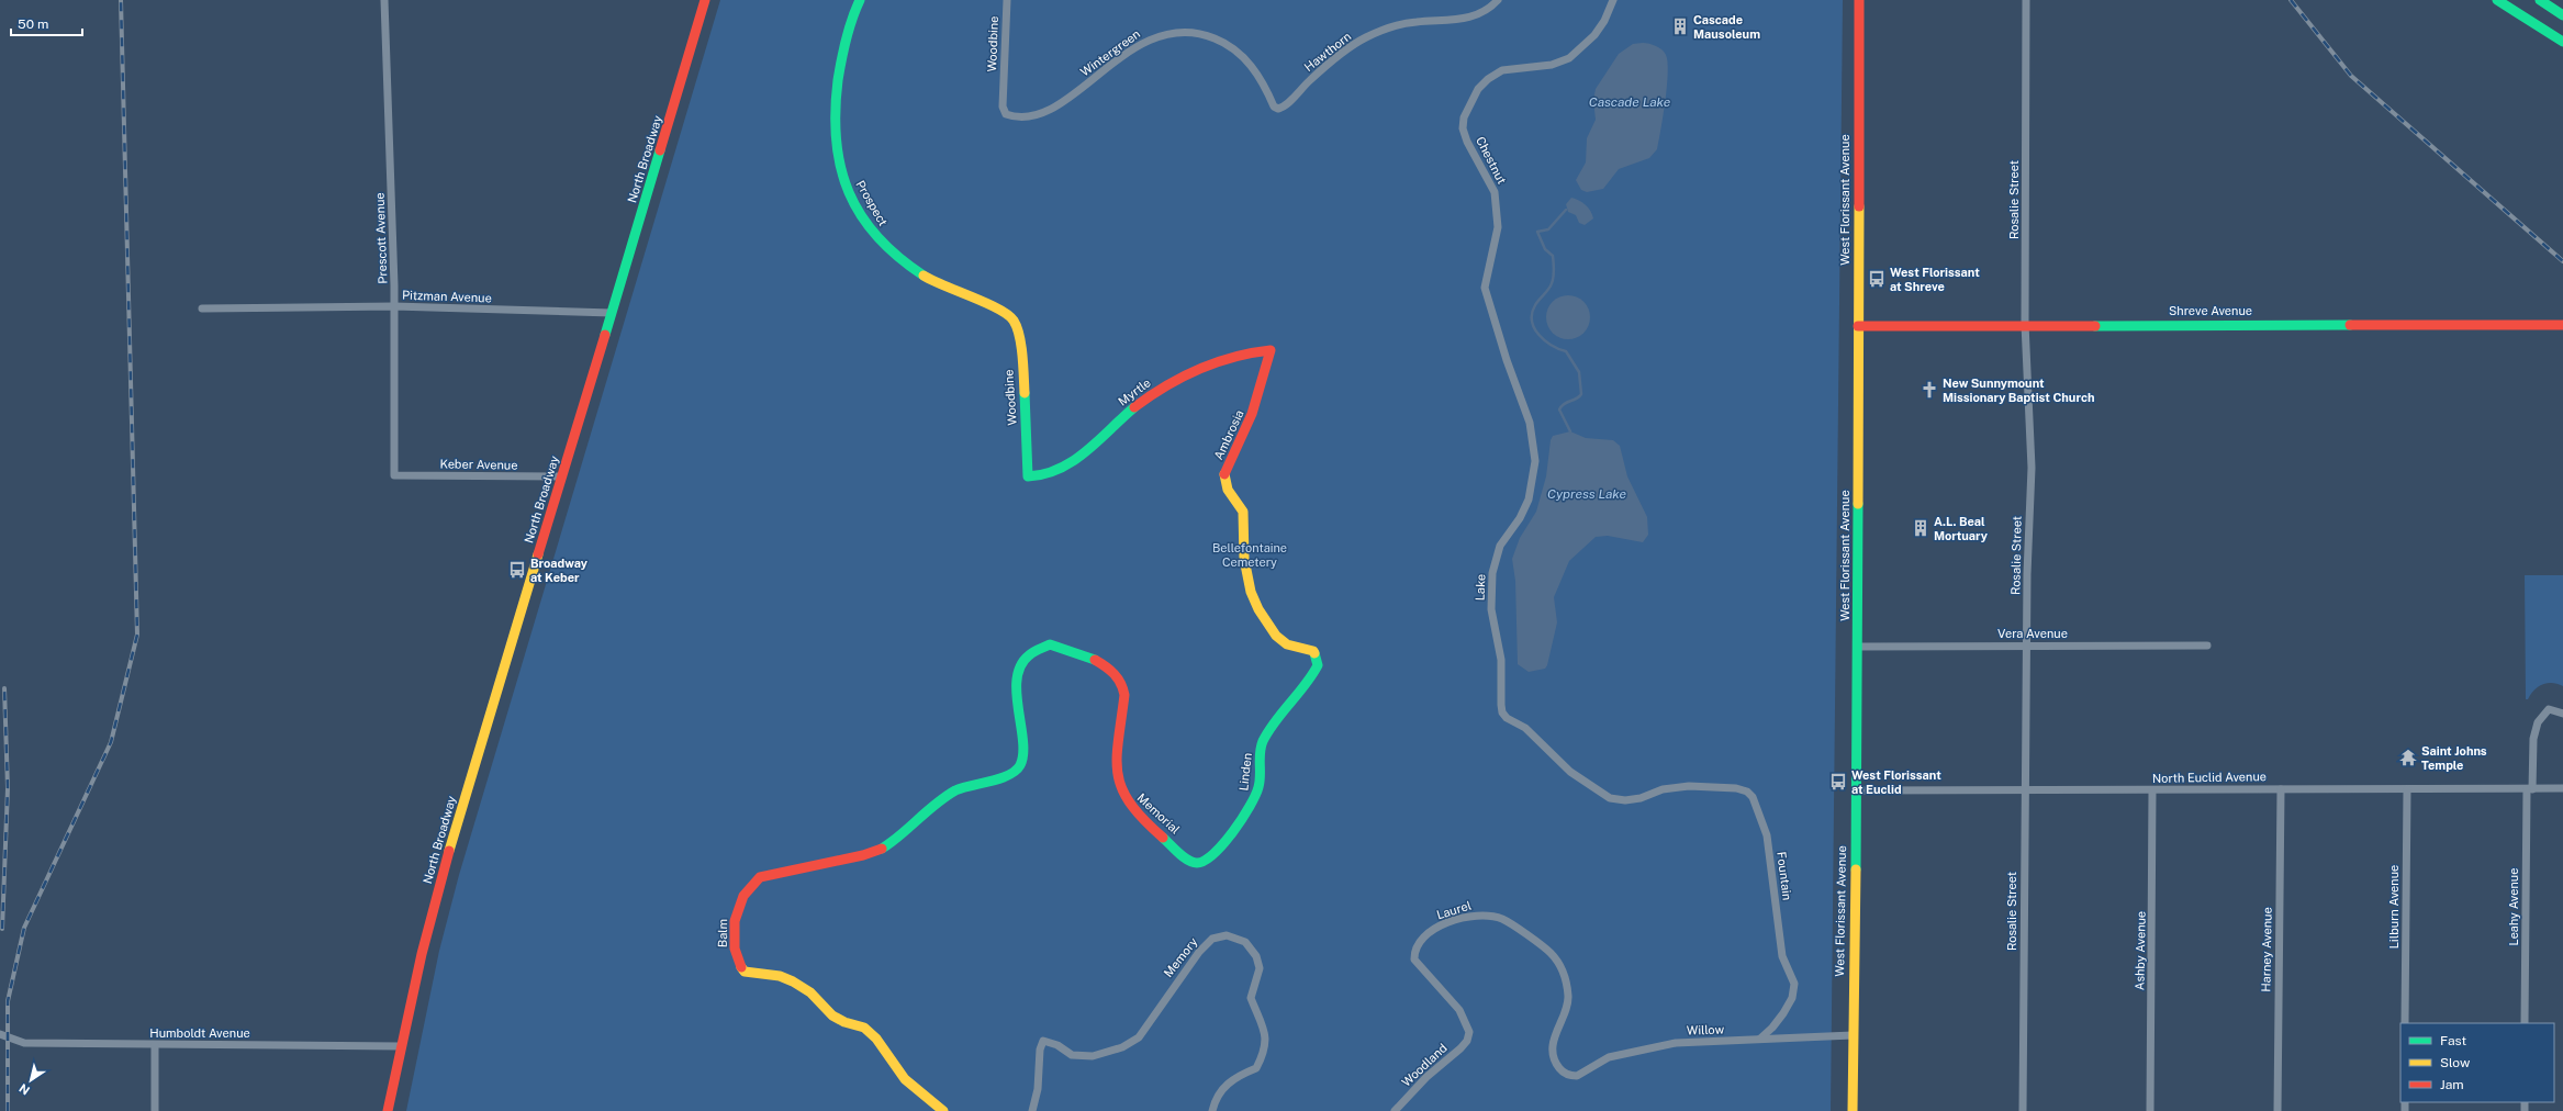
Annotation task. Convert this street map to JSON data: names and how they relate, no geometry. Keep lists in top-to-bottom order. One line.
{"streets":{"main road":["Woodbine","North Broadway","West Florissant Avenue","Prospect","Shreve Avenue","Myrtle","Ambrosia","Linden","Memorial","Balm"],"street":["Hawthorn","Wintergreen","Chestnut","Rosalie Street","Prescott Avenue","Pitzman Avenue","Keber Avenue","Lake","Vera Avenue","North Euclid Avenue","Fountain","Lilburn Avenue","Leahy Avenue","Laurel","Harney Avenue","Ashby Avenue","Memory","Willow","Humboldt Avenue","Woodland"]},"crossings":[["Woodbine","Wintergreen"],["Woodbine","Prospect"],["Woodbine","Myrtle"],["Hawthorn","Wintergreen"],["North Broadway","Pitzman Avenue"],["North Broadway","Keber Avenue"],["North Broadway","Humboldt Avenue"],["Chestnut","Lake"],["West Florissant Avenue","Shreve Avenue"],["West Florissant Avenue","Vera Avenue"],["West Florissant Avenue","North Euclid Avenue"],["West Florissant Avenue","Willow"],["Rosalie Street","Shreve Avenue"],["Rosalie Street","Vera Avenue"],["Rosalie Street","North Euclid Avenue"],["Prescott Avenue","Pitzman Avenue"],["Prescott Avenue","Keber Avenue"],["Myrtle","Ambrosia"],["Ambrosia","Linden"],["Lake","Fountain"],["Linden","Memorial"],["North Euclid Avenue","Lilburn Avenue"],["North Euclid Avenue","Leahy Avenue"],["North Euclid Avenue","Harney Avenue"],["North Euclid Avenue","Ashby Avenue"],["Memorial","Balm"],["Fountain","Willow"],["Laurel","Willow"],["Laurel","Woodland"]],"water":["Cascade Lake","Cypress Lake"],"parks":["Bellefontaine Cemetery"],"places":{"building":["Cascade Mausoleum","A.L. Beal Mortuary"],"bus stop":["West Florissant at Shreve","Broadway at Keber","West Florissant at Euclid"],"church":["New Sunnymount Missionary Baptist Church"],"temple":["Saint Johns Temple"]},"legend":["Fast","Slow","Jam"],"scale_bar":"50 m","north":"bottom left"}
